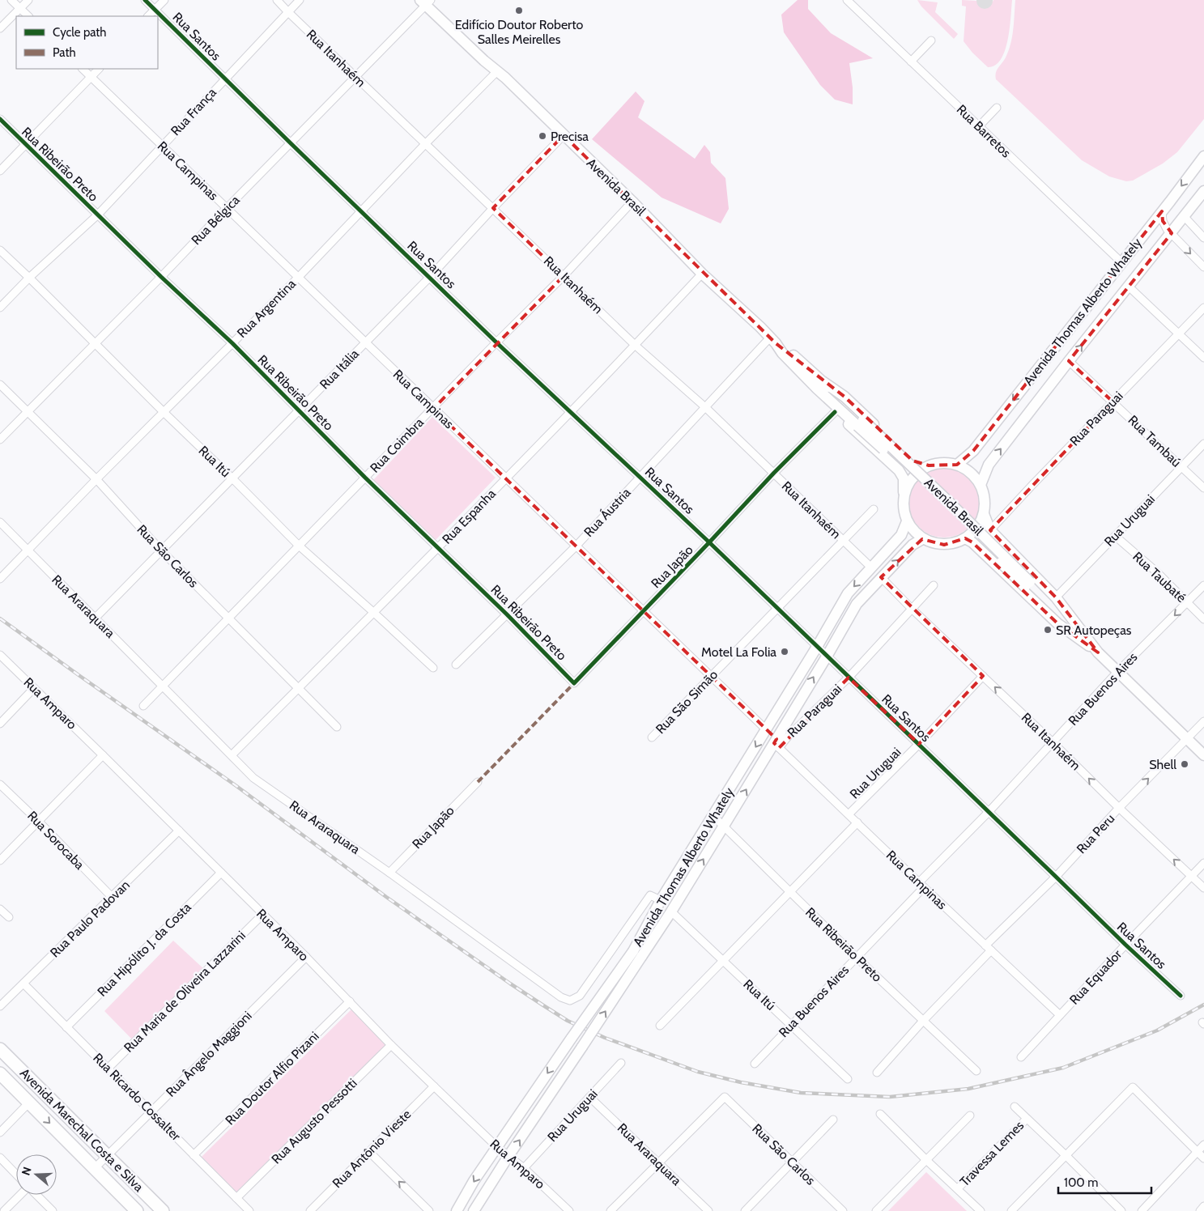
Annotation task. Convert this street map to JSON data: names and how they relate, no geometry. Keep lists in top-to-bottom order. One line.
{"streets":{"main road":["Avenida Brasil","Avenida Thomas Alberto Whately","Avenida Marechal Costa e Silva"],"street":["Rua Santos","Rua Itanhaém","Rua França","Rua Barretos","Rua Ribeirão Preto","Rua Campinas","Rua Bélgica","Rua Argentina","Rua Itália","Rua Paraguai","Rua Tambaú","Rua Coimbra","Rua Itú","Rua Áustria","Rua Espanha","Rua Uruguai","Rua São Carlos","Rua Japão","Rua Taubaté","Rua Araraquara","Rua Buenos Aires","Rua São Simão","Rua Amparo","Rua Peru","Rua Sorocaba","Rua Paulo Padovan","Rua Hipólito J. da Costa","Rua Equador","Rua Maria de Oliveira Lazzarini","Rua Ângelo Maggioni","Rua Doutor Alfio Pizani","Rua Ricardo Cossalter","Rua Augusto Pessotti","Rua Antônio Vieste","Travessa Lemes"]},"crossings":[["Rua Santos","Rua França"],["Rua Santos","Rua Bélgica"],["Rua Santos","Rua Argentina"],["Rua Santos","Avenida Thomas Alberto Whately"],["Rua Santos","Rua Itália"],["Rua Santos","Rua Paraguai"],["Rua Santos","Rua Coimbra"],["Rua Santos","Rua Áustria"],["Rua Santos","Rua Espanha"],["Rua Santos","Rua Uruguai"],["Rua Santos","Rua Japão"],["Rua Santos","Rua Buenos Aires"],["Rua Santos","Rua São Simão"],["Rua Santos","Rua Peru"],["Rua Santos","Rua Equador"],["Rua Itanhaém","Rua França"],["Rua Itanhaém","Rua Bélgica"],["Rua Itanhaém","Rua Argentina"],["Rua Itanhaém","Avenida Thomas Alberto Whately"],["Rua Itanhaém","Rua Itália"],["Rua Itanhaém","Rua Paraguai"],["Rua Itanhaém","Rua Coimbra"],["Rua Itanhaém","Rua Áustria"],["Rua Itanhaém","Rua Espanha"],["Rua Itanhaém","Rua Uruguai"],["Rua Itanhaém","Rua Japão"],["Rua Itanhaém","Rua Buenos Aires"],["Rua Itanhaém","Rua São Simão"],["Rua Itanhaém","Rua Peru"],["Rua Itanhaém","Rua Equador"],["Rua França","Rua Ribeirão Preto"],["Rua França","Rua Campinas"],["Rua França","Rua Itú"],["Rua Barretos","Avenida Thomas Alberto Whately"],["Rua Ribeirão Preto","Rua Bélgica"],["Rua Ribeirão Preto","Rua Argentina"],["Rua Ribeirão Preto","Avenida Thomas Alberto Whately"],["Rua Ribeirão Preto","Rua Itália"],["Rua Ribeirão Preto","Rua Coimbra"],["Rua Ribeirão Preto","Rua Áustria"],["Rua Ribeirão Preto","Rua Espanha"],["Rua Ribeirão Preto","Rua Japão"],["Rua Ribeirão Preto","Rua Buenos Aires"],["Rua Ribeirão Preto","Rua Peru"],["Rua Campinas","Rua Bélgica"],["Rua Campinas","Rua Argentina"],["Rua Campinas","Avenida Thomas Alberto Whately"],["Rua Campinas","Rua Itália"],["Rua Campinas","Rua Paraguai"],["Rua Campinas","Rua Coimbra"],["Rua Campinas","Rua Áustria"],["Rua Campinas","Rua Espanha"],["Rua Campinas","Rua Uruguai"],["Rua Campinas","Rua Japão"],["Rua Campinas","Rua Buenos Aires"],["Rua Campinas","Rua São Simão"],["Rua Campinas","Rua Peru"],["Rua Campinas","Rua Equador"],["Avenida Brasil","Rua Bélgica"],["Avenida Brasil","Rua Argentina"],["Avenida Brasil","Avenida Thomas Alberto Whately"],["Avenida Brasil","Rua Itália"],["Avenida Brasil","Rua Paraguai"],["Avenida Brasil","Rua Coimbra"],["Avenida Brasil","Rua Áustria"],["Avenida Brasil","Rua Espanha"],["Avenida Brasil","Rua Uruguai"],["Avenida Brasil","Rua Japão"],["Avenida Brasil","Rua Buenos Aires"],["Avenida Brasil","Rua Peru"],["Rua Bélgica","Rua Itú"],["Rua Bélgica","Rua São Carlos"],["Rua Argentina","Rua Itú"],["Rua Argentina","Rua São Carlos"],["Rua Argentina","Rua Araraquara"],["Avenida Thomas Alberto Whately","Rua Paraguai"],["Avenida Thomas Alberto Whately","Rua Tambaú"],["Avenida Thomas Alberto Whately","Rua Itú"],["Avenida Thomas Alberto Whately","Rua Araraquara"],["Avenida Thomas Alberto Whately","Rua Amparo"],["Rua Itália","Rua Itú"],["Rua Itália","Rua São Carlos"],["Rua Itália","Rua Araraquara"],["Rua Paraguai","Rua Tambaú"],["Rua Tambaú","Rua Uruguai"],["Rua Coimbra","Rua Itú"],["Rua Coimbra","Rua São Carlos"],["Rua Coimbra","Rua Araraquara"],["Rua Itú","Rua Espanha"],["Rua Itú","Rua Buenos Aires"],["Rua Espanha","Rua São Carlos"],["Rua Espanha","Rua Araraquara"],["Rua Uruguai","Rua Taubaté"],["Rua Uruguai","Rua Araraquara"],["Rua Uruguai","Rua Amparo"],["Rua São Carlos","Rua Araraquara"],["Rua Japão","Rua Araraquara"],["Rua Taubaté","Rua Buenos Aires"],["Rua Amparo","Rua Paulo Padovan"],["Rua Amparo","Rua Hipólito J. da Costa"],["Rua Amparo","Rua Maria de Oliveira Lazzarini"],["Rua Amparo","Rua Ângelo Maggioni"],["Rua Amparo","Rua Doutor Alfio Pizani"],["Rua Amparo","Rua Augusto Pessotti"],["Rua Amparo","Rua Antônio Vieste"],["Rua Sorocaba","Rua Paulo Padovan"],["Rua Paulo Padovan","Rua Ricardo Cossalter"],["Rua Hipólito J. da Costa","Rua Ricardo Cossalter"],["Rua Maria de Oliveira Lazzarini","Rua Ricardo Cossalter"],["Rua Ângelo Maggioni","Rua Ricardo Cossalter"],["Rua Ângelo Maggioni","Avenida Marechal Costa e Silva"],["Rua Doutor Alfio Pizani","Rua Ricardo Cossalter"],["Rua Ricardo Cossalter","Rua Augusto Pessotti"]],"places":["Edifício Doutor Roberto Salles Meirelles","Precisa","SR Autopeças","Motel La Folia","Shell"],"legend":["Cycle path","Path"],"scale_bar":"100 m","north":"left"}
